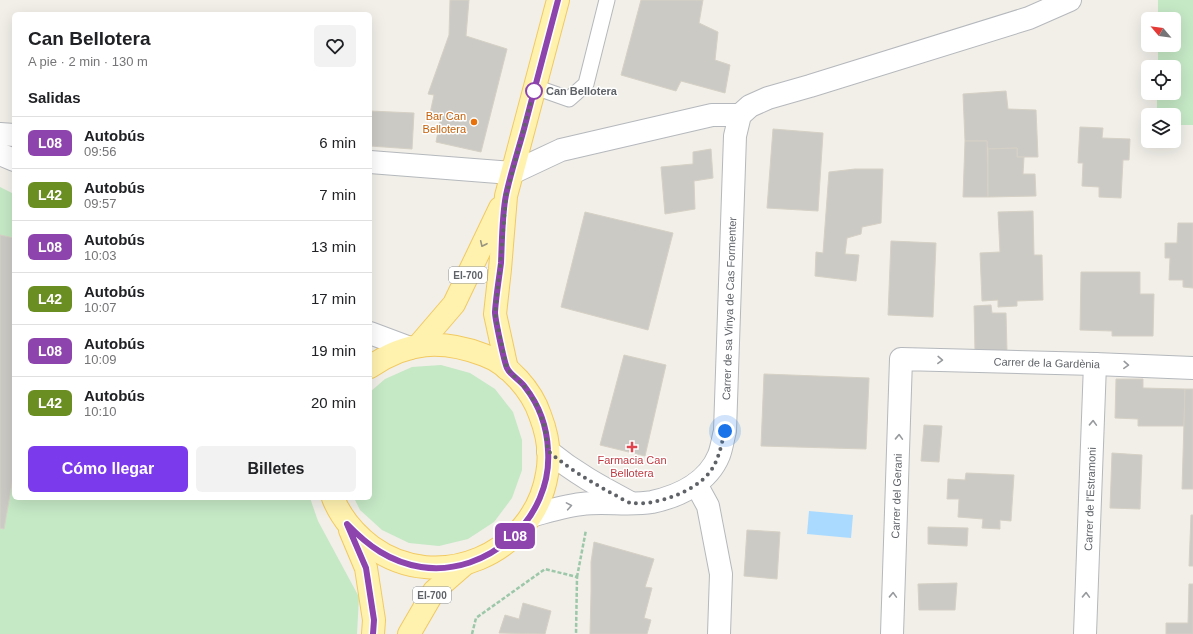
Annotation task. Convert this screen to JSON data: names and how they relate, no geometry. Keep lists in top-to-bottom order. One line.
{"streets":{"main road":["EI-700"],"street":["Carrer de sa Vinya de Cas Formenter","Carrer de la Gardènia","Carrer del Gerani","Carrer de l'Estramoni"]},"crossings":[["EI-700","Carrer de sa Vinya de Cas Formenter"],["Carrer de la Gardènia","Carrer del Gerani"],["Carrer de la Gardènia","Carrer de l'Estramoni"]],"one_way":["Carrer de la Gardènia","Carrer de l'Estramoni"],"places":{"other":["Can Bellotera","Bar Can Bellotera"],"health":["Farmacia Can Bellotera"]},"lines":["bus line L08"],"north":"top left","page":{"on_map":"L08","heading":[["Can Bellotera","A pie · 2 min · 130 m"],"Salidas"],"list":[{"mark":"L08","name":"Autobús","note":"09:56","value":"6 min"},{"mark":"L42","name":"Autobús","note":"09:57","value":"7 min"},{"mark":"L08","name":"Autobús","note":"10:03","value":"13 min"},{"mark":"L42","name":"Autobús","note":"10:07","value":"17 min"},{"mark":"L08","name":"Autobús","note":"10:09","value":"19 min"},{"mark":"L42","name":"Autobús","note":"10:10","value":"20 min"}],"buttons":["Cómo llegar","Billetes"]}}
